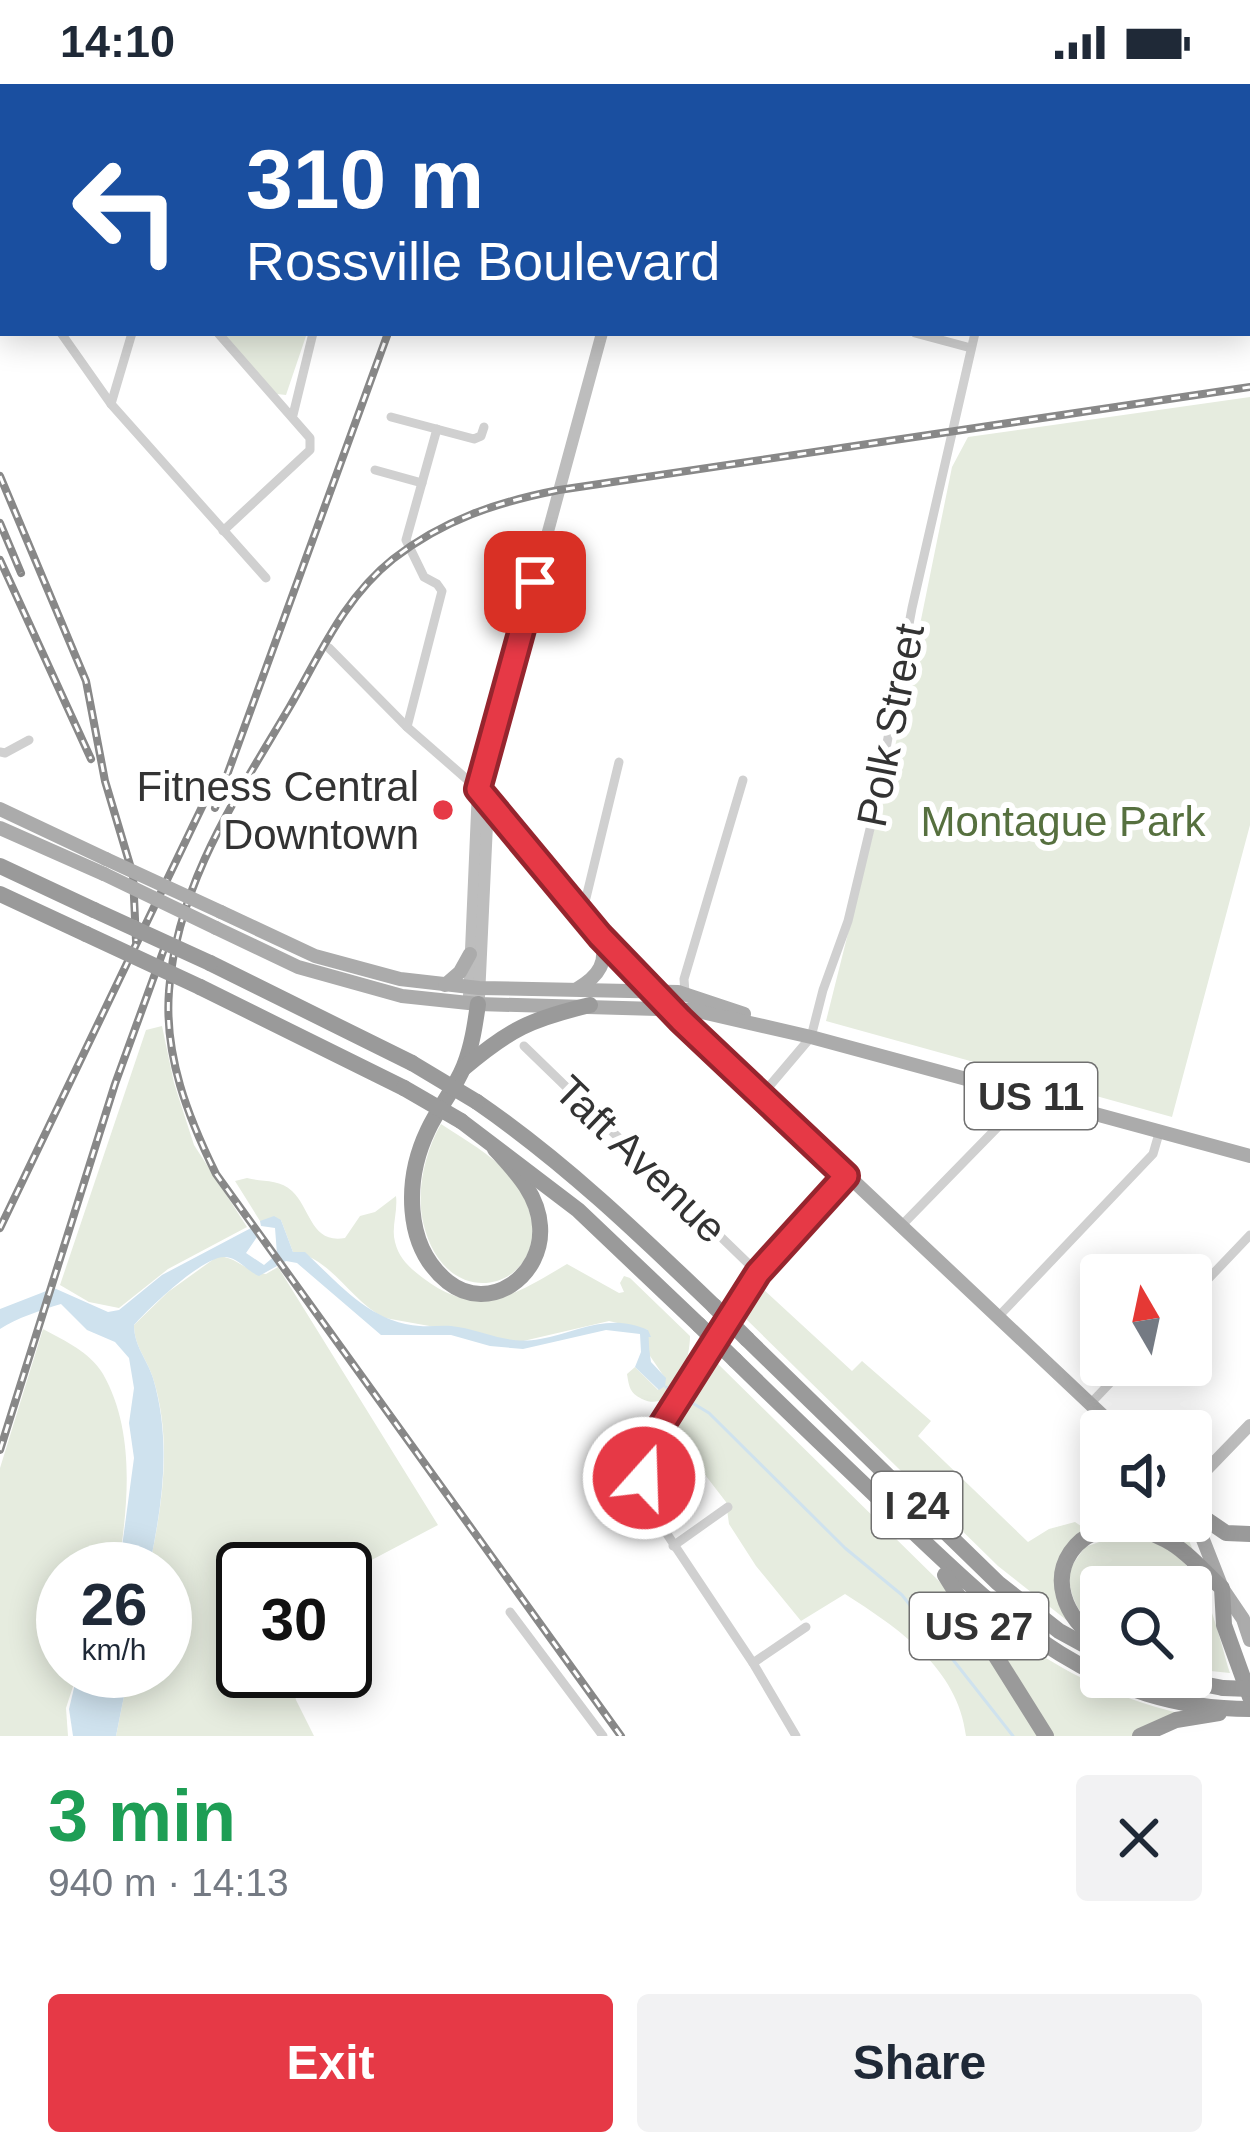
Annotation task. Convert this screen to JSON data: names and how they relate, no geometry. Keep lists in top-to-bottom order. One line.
{"streets":{"highway":["I 24","US 27"],"main road":["US 11"],"street":["Polk Street","Taft Avenue"]},"crossings":[["Polk Street","US 11"],["I 24","US 27"]],"parks":["Montague Park"],"places":["Fitness Central Downtown"],"north":"top","page":{"status":"14:10","turn":["310 m","Rossville Boulevard"],"speed":"26 km/h","limit":"30","heading":["3 min","940 m · 14:13"],"buttons":["Exit","Share"]}}
